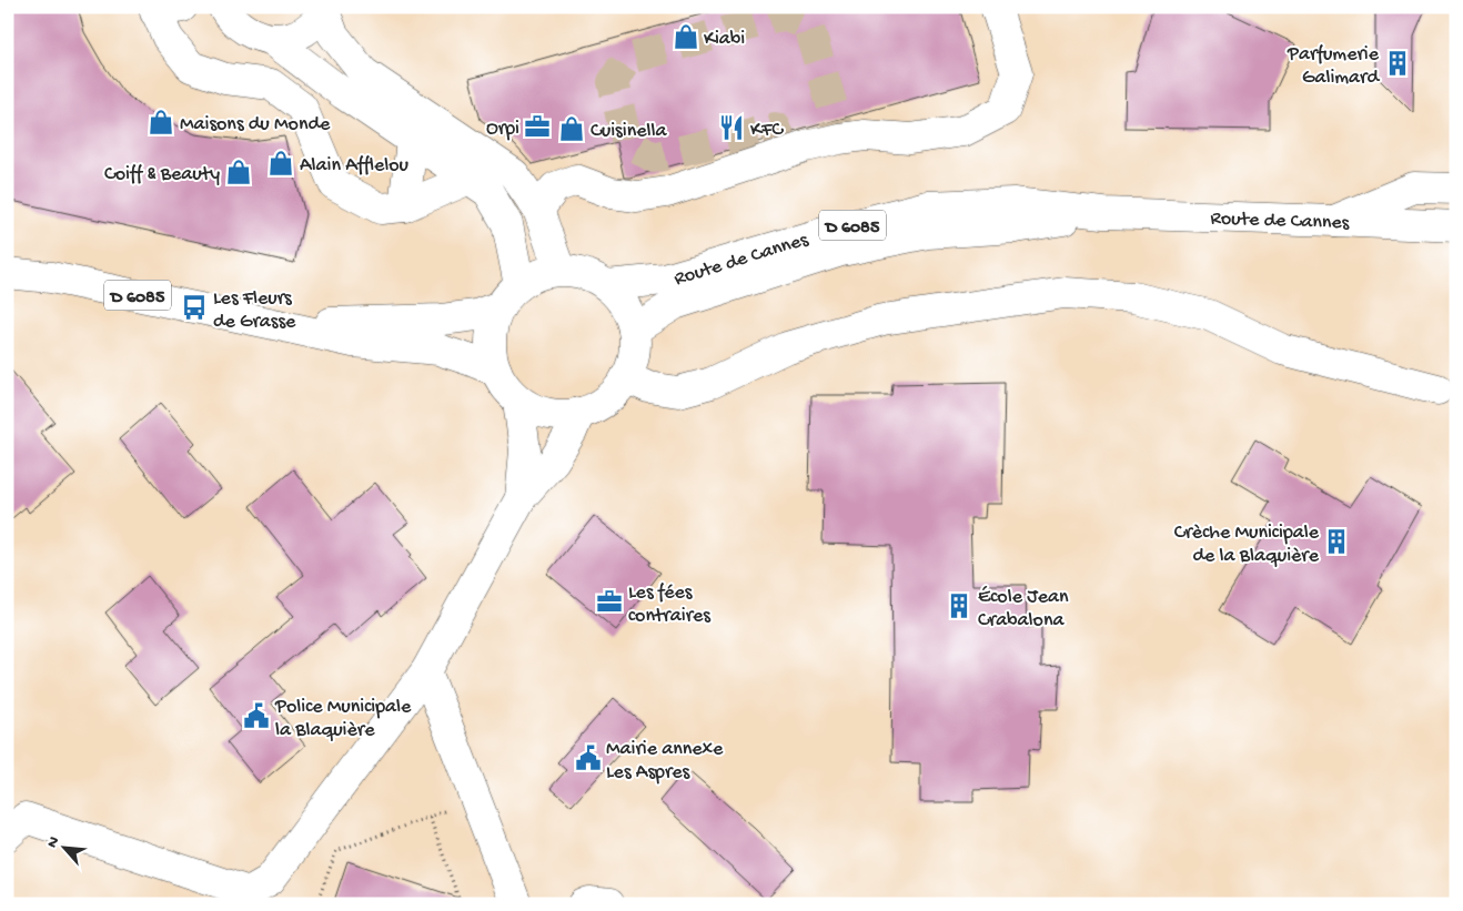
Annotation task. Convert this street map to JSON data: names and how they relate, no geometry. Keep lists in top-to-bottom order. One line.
{"streets":{"main road":["Route de Cannes","D 6085"]},"crossings":[["Route de Cannes","D 6085"]],"places":{"shop":["Kiabi","Maisons du Monde","Cuisinella","Alain Afflelou","Coiff & Beauty"],"building":["Parfumerie Galimard","Crèche Municipale de la Blaquière","École Jean Crabalona"],"office":["Orpi","Les fées contraires"],"restaurant":["KFC"],"bus stop":["Les Fleurs de Grasse"],"public building":["Police Municipale la Blaquière","Mairie annexe Les Aspres"]},"north":"top left"}
